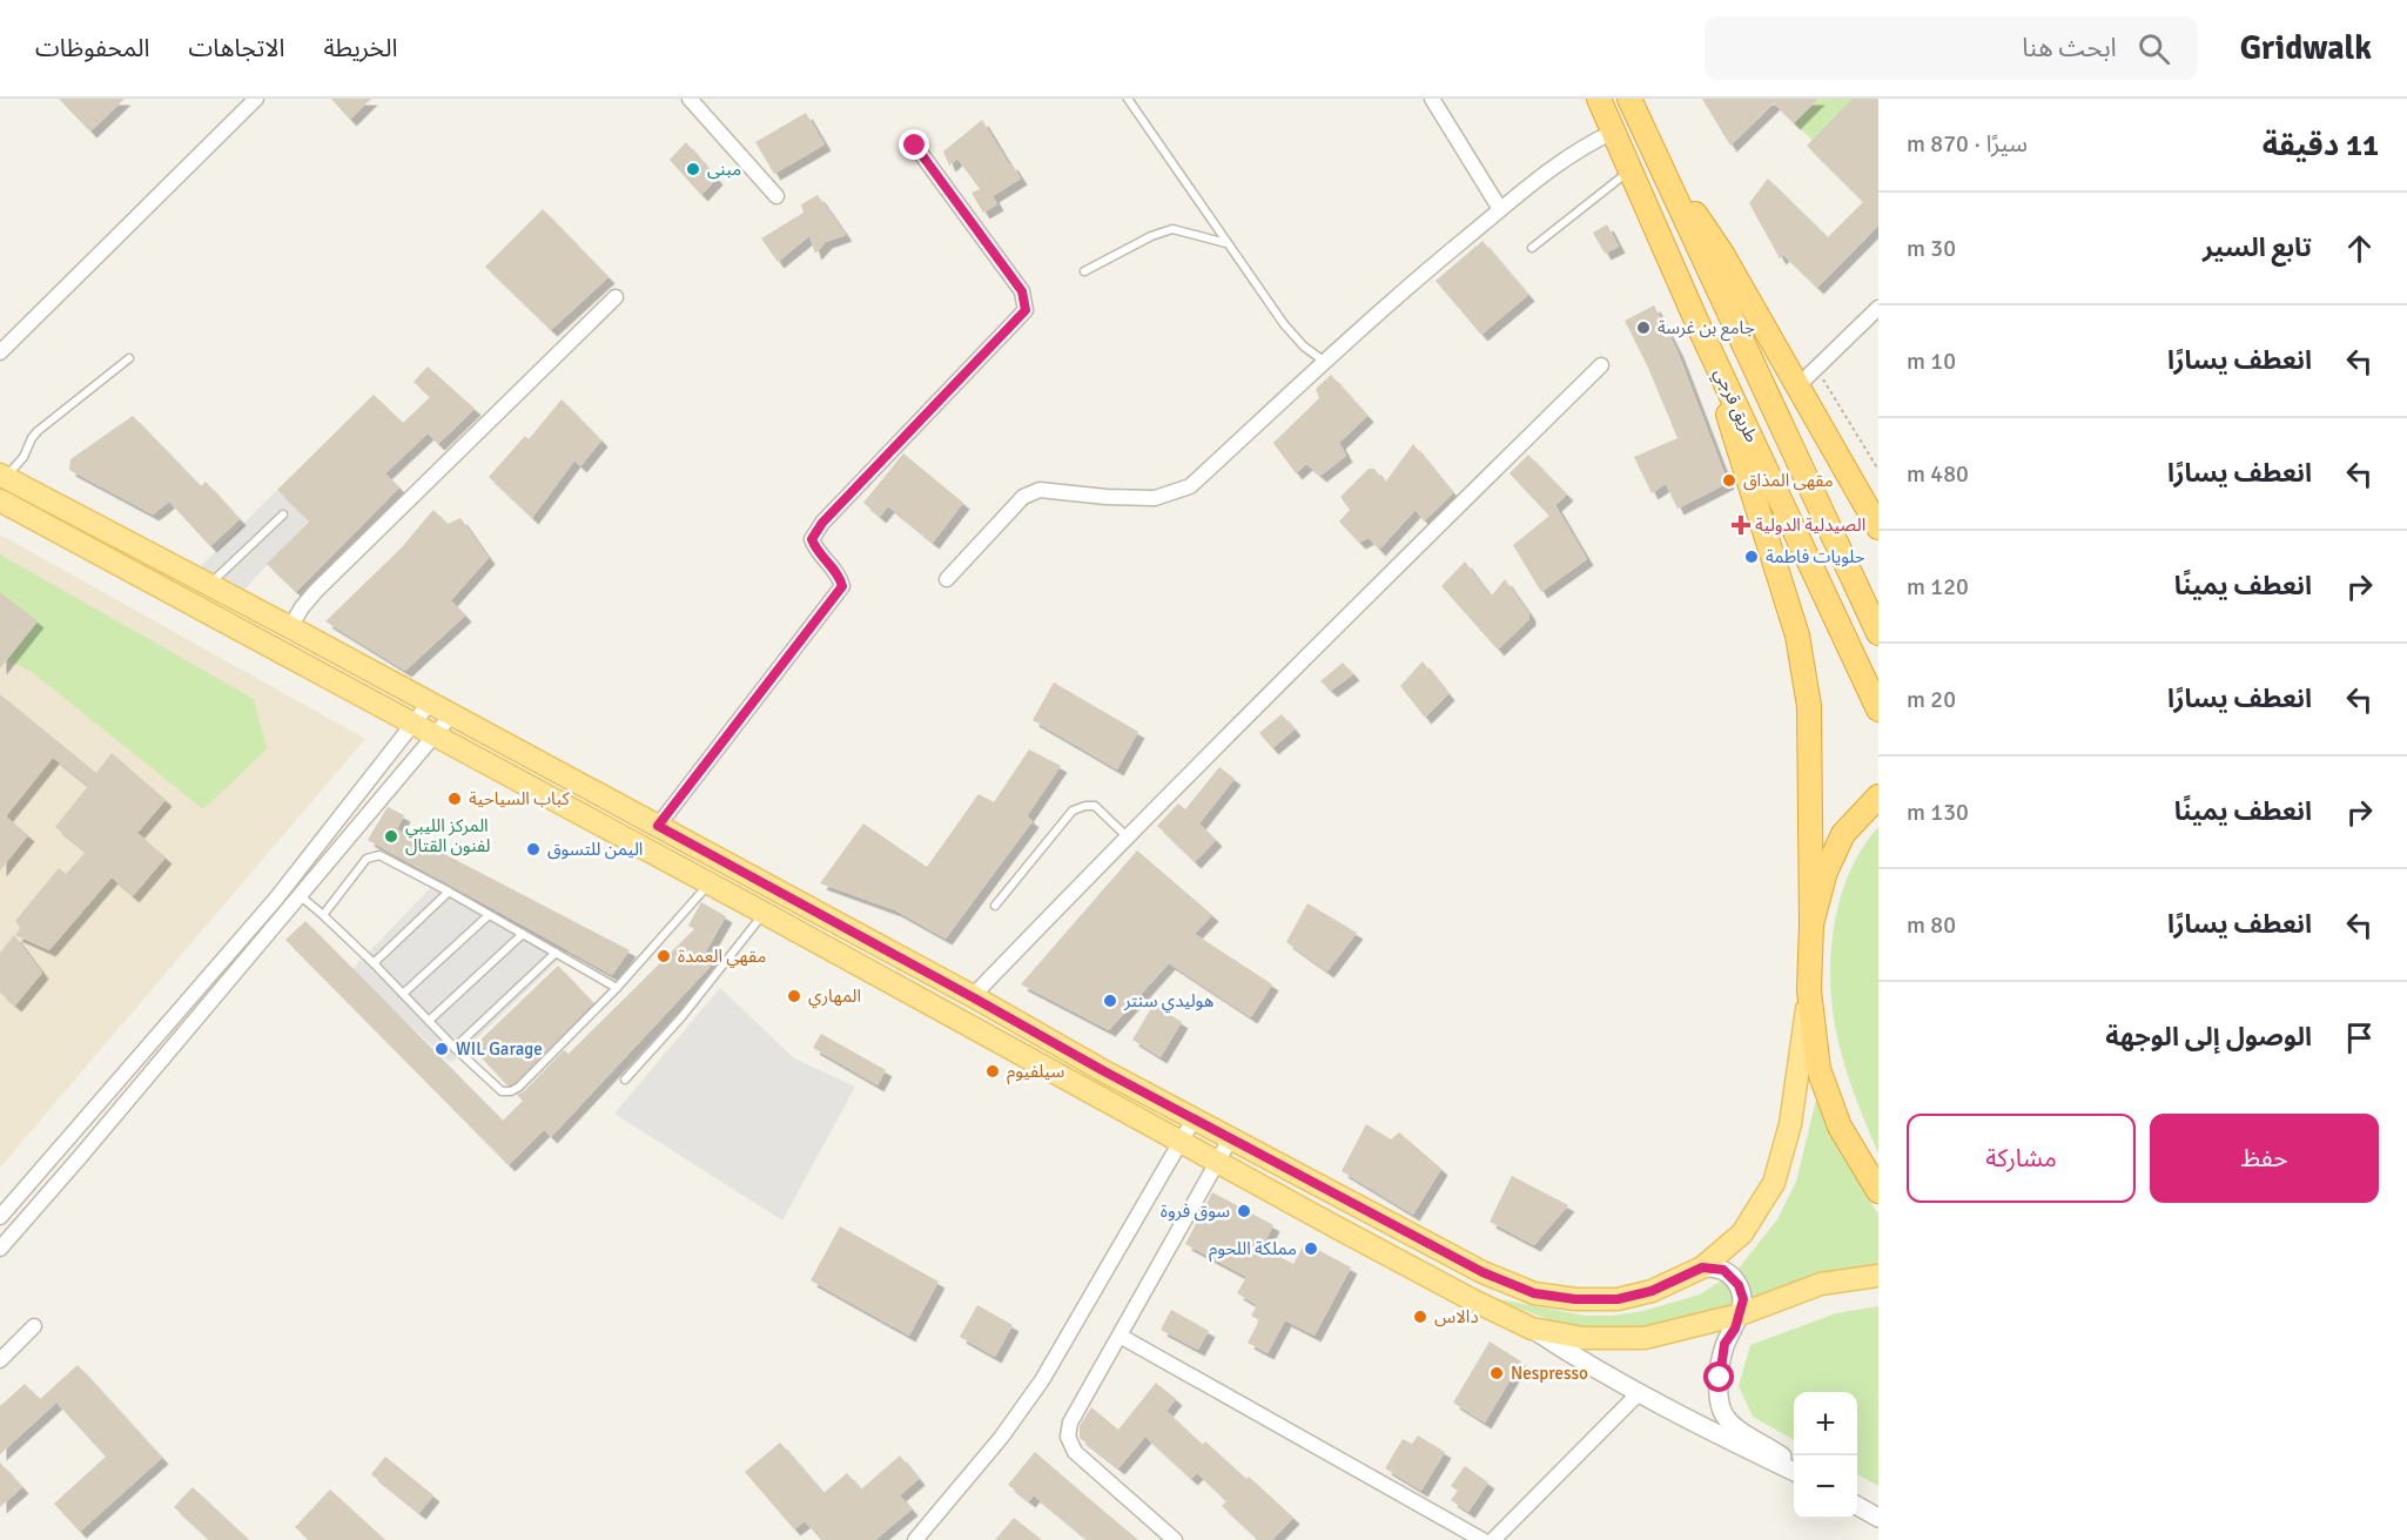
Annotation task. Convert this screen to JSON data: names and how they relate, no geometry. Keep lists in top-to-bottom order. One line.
{"streets":{"highway":["طريق قرجي"]},"places":{"other":["مبنى","جامع بن غرسة","مقهى المذاق","حلويات فاطمة","كباب السياحية","المركز الليبي لفنون القتال","اليمن للتسوق","مقهي العمدة","المهاري","هوليدي سنتر","WIL Garage","سيلفيوم","سوق فروة","مملكة اللحوم","دالاس","Nespresso"],"health":["الصيدلية الدولية"]},"page":{"header":"Gridwalk","search":"ابحث هنا","nav":["الخريطة","الاتجاهات","المحفوظات"],"heading":["11 دقيقة","سيرًا · 870 m"],"list":[["تابع السير","30 m"],["انعطف يسارًا","10 m"],["انعطف يسارًا","480 m"],["انعطف يمينًا","120 m"],["انعطف يسارًا","20 m"],["انعطف يمينًا","130 m"],["انعطف يسارًا","80 m"],"الوصول إلى الوجهة"],"buttons":["حفظ","مشاركة"],"map_buttons":["+","−"]}}
